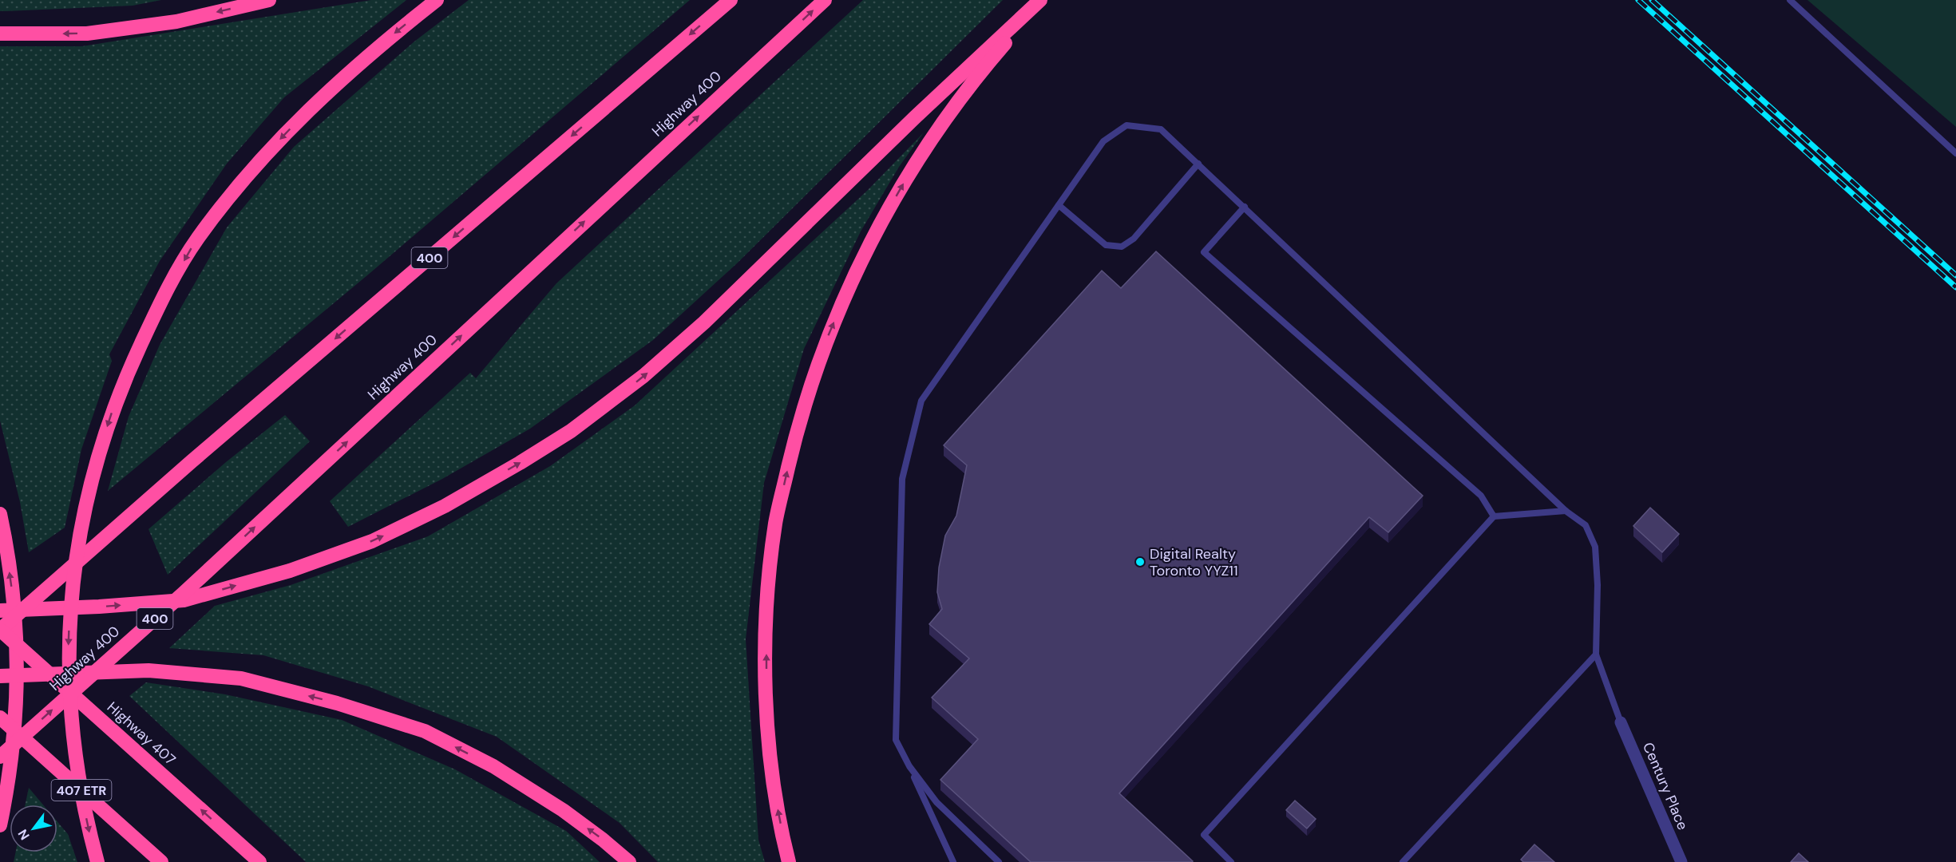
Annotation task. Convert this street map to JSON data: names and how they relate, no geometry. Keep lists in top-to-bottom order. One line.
{"streets":{"highway":["Highway 400","400","Highway 407","407 ETR"],"street":["Century Place"]},"crossings":[["400","Highway 407"]],"places":["Digital Realty Toronto YYZ11"],"north":"bottom left"}
